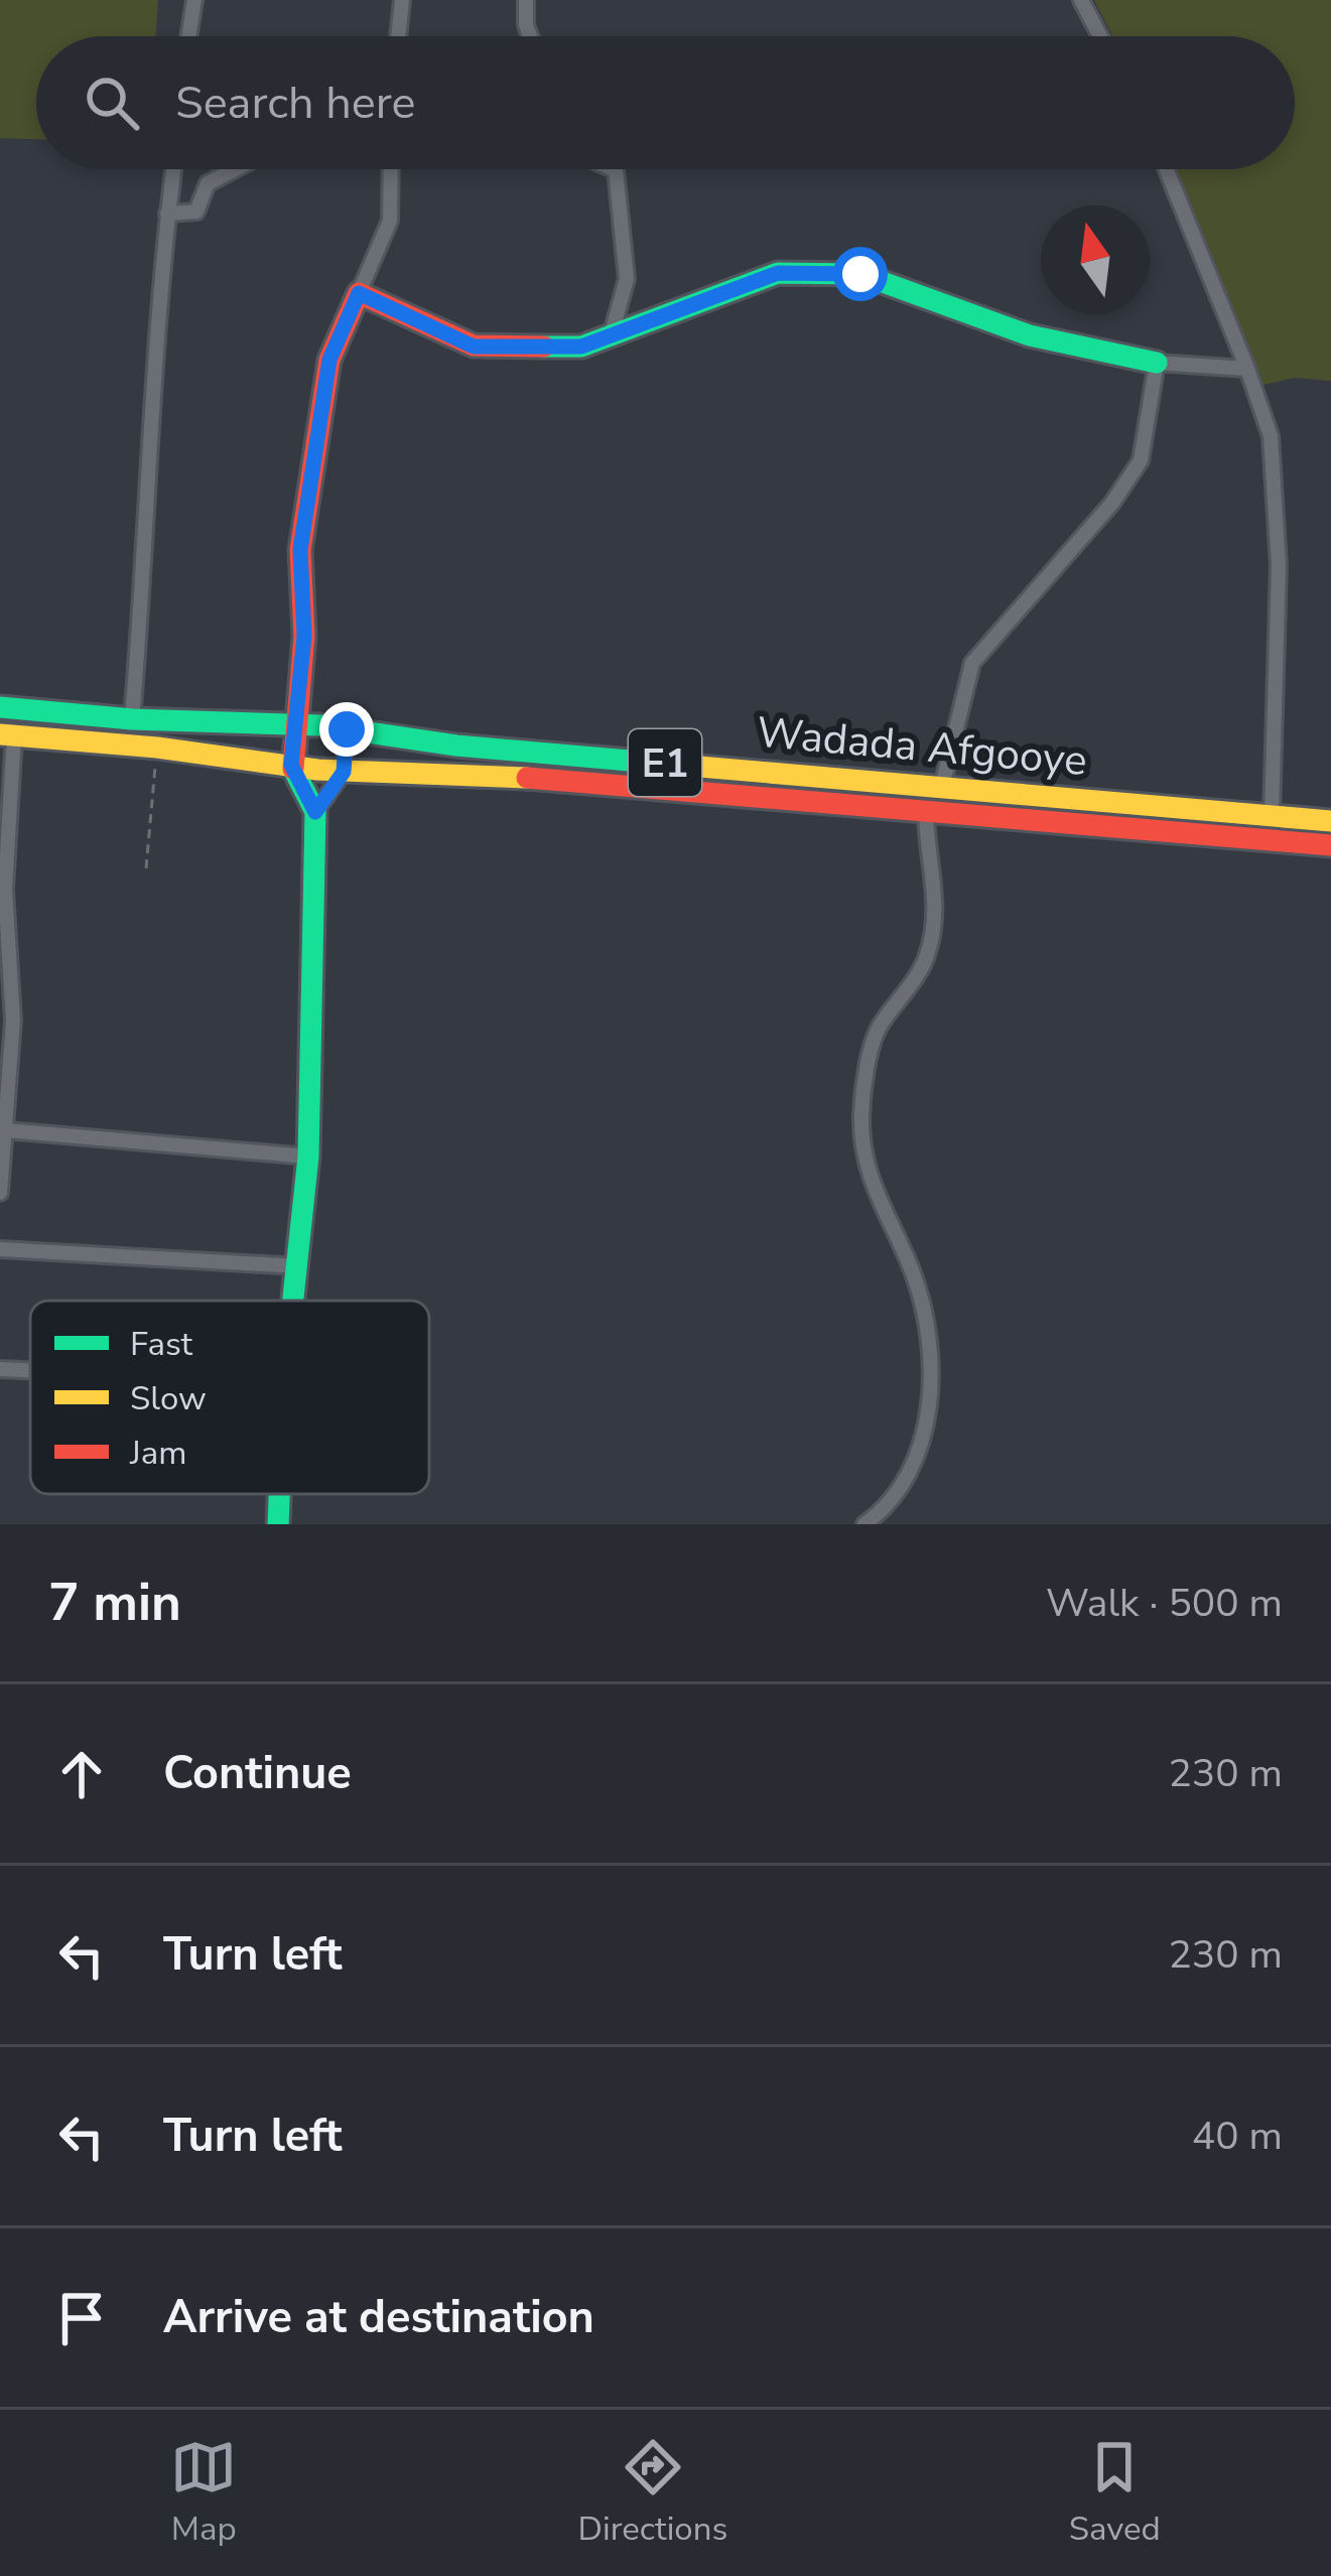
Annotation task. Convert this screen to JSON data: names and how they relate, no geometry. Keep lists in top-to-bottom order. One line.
{"streets":{"main road":["Wadada Afgooye","E1"]},"legend":["Fast","Slow","Jam"],"north":"top","page":{"search":"Search here","heading":["7 min","Walk · 500 m"],"list":[["Continue","230 m"],["Turn left","230 m"],["Turn left","40 m"],"Arrive at destination"],"nav":["Map","Directions","Saved"]}}
